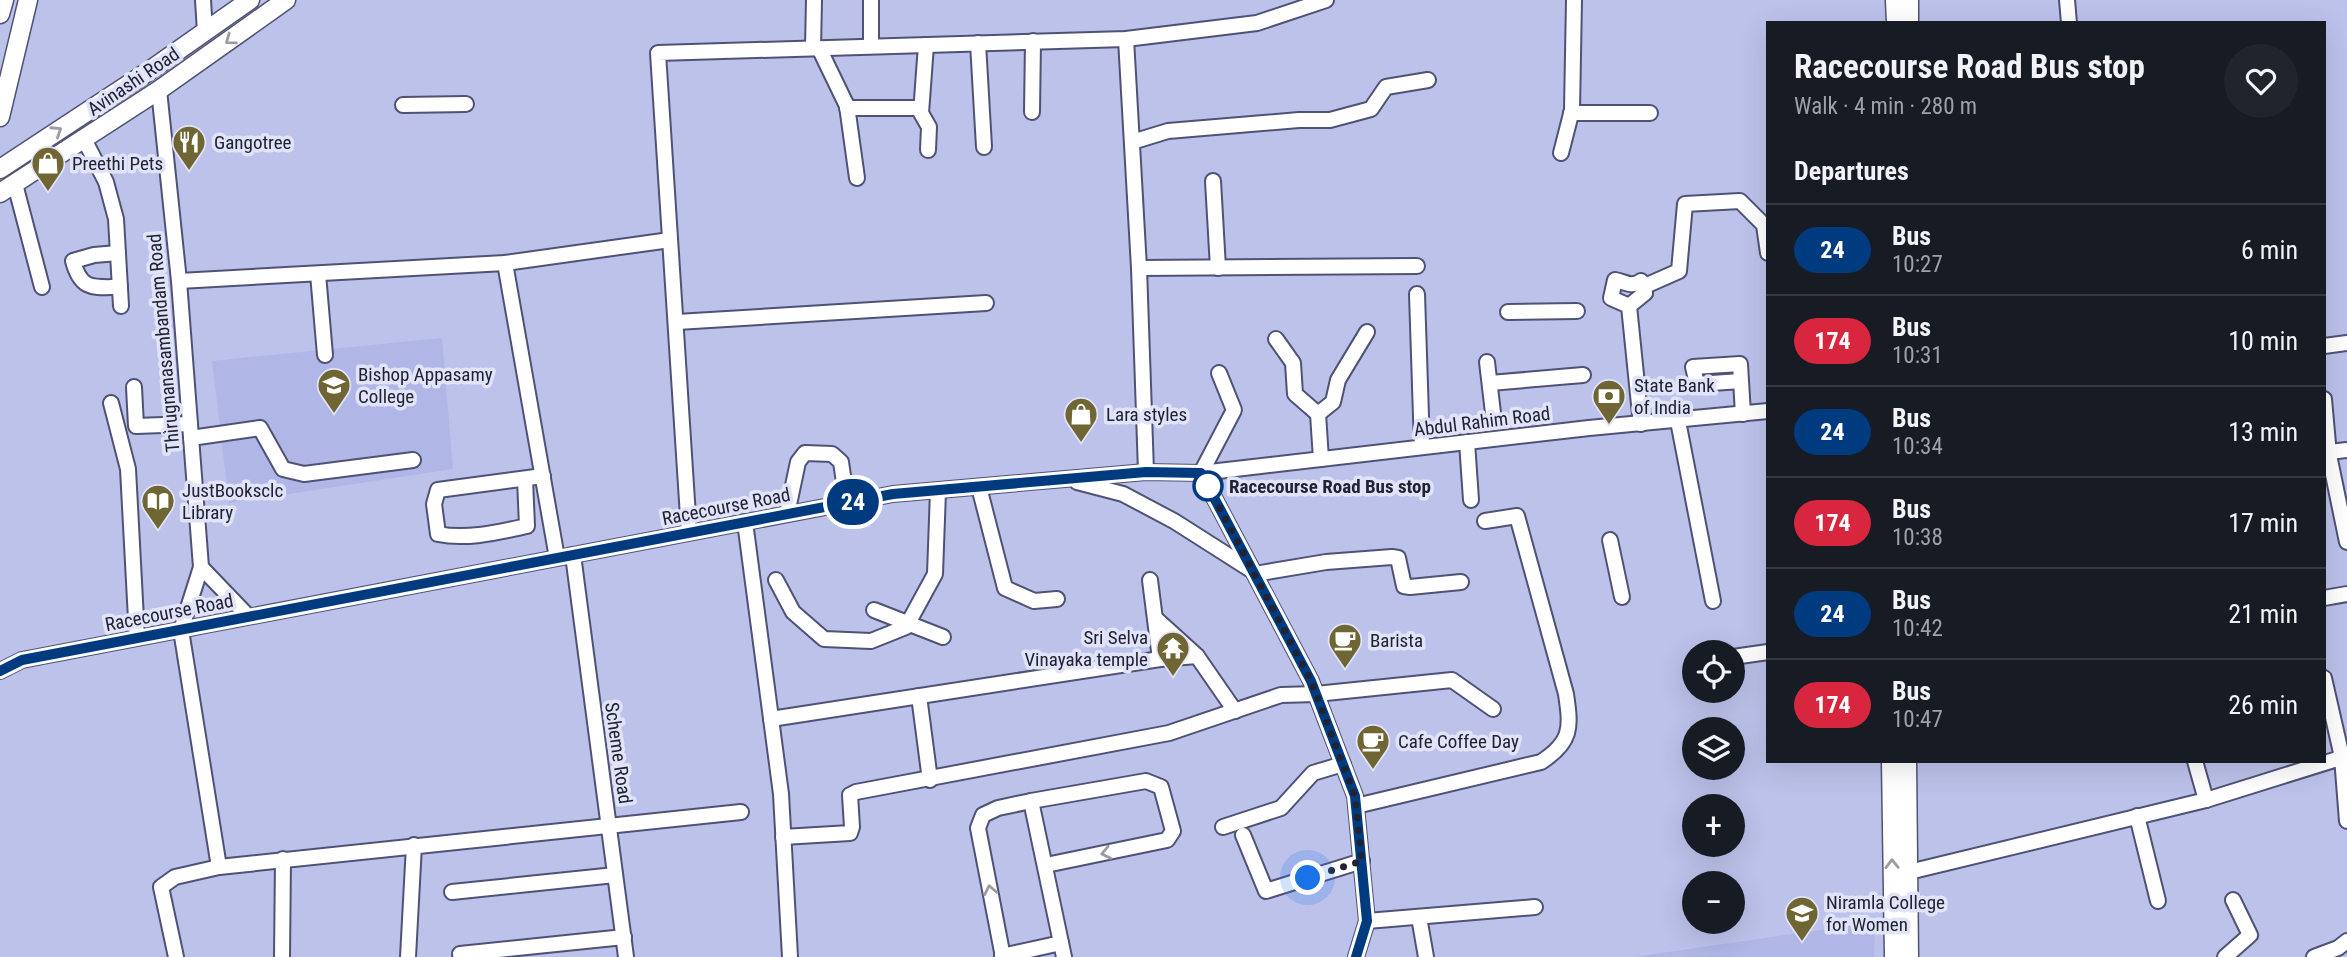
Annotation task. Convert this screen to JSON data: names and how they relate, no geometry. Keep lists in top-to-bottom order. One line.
{"streets":{"main road":["Avinashi Road"],"street":["Thirugnanasambandam Road","Abdul Rahim Road","Racecourse Road","Scheme Road"]},"crossings":[["Avinashi Road","Thirugnanasambandam Road"],["Abdul Rahim Road","Racecourse Road"],["Racecourse Road","Scheme Road"]],"places":{"restaurant":["Gangotree"],"shop":["Preethi Pets","Lara styles"],"school or university":["Bishop Appasamy College","Niramla College for Women"],"bank":["State Bank of India"],"other":["Racecourse Road Bus stop"],"library":["JustBooksclc Library"],"cafe":["Barista","Cafe Coffee Day"],"temple":["Sri Selva Vinayaka temple"]},"lines":["bus line 24"],"page":{"on_map":"24","heading":[["Racecourse Road Bus stop","Walk · 4 min · 280 m"],"Departures"],"list":[{"mark":"24","name":"Bus","note":"10:27","value":"6 min"},{"mark":"174","name":"Bus","note":"10:31","value":"10 min"},{"mark":"24","name":"Bus","note":"10:34","value":"13 min"},{"mark":"174","name":"Bus","note":"10:38","value":"17 min"},{"mark":"24","name":"Bus","note":"10:42","value":"21 min"},{"mark":"174","name":"Bus","note":"10:47","value":"26 min"}],"map_buttons":["+","−"]}}
